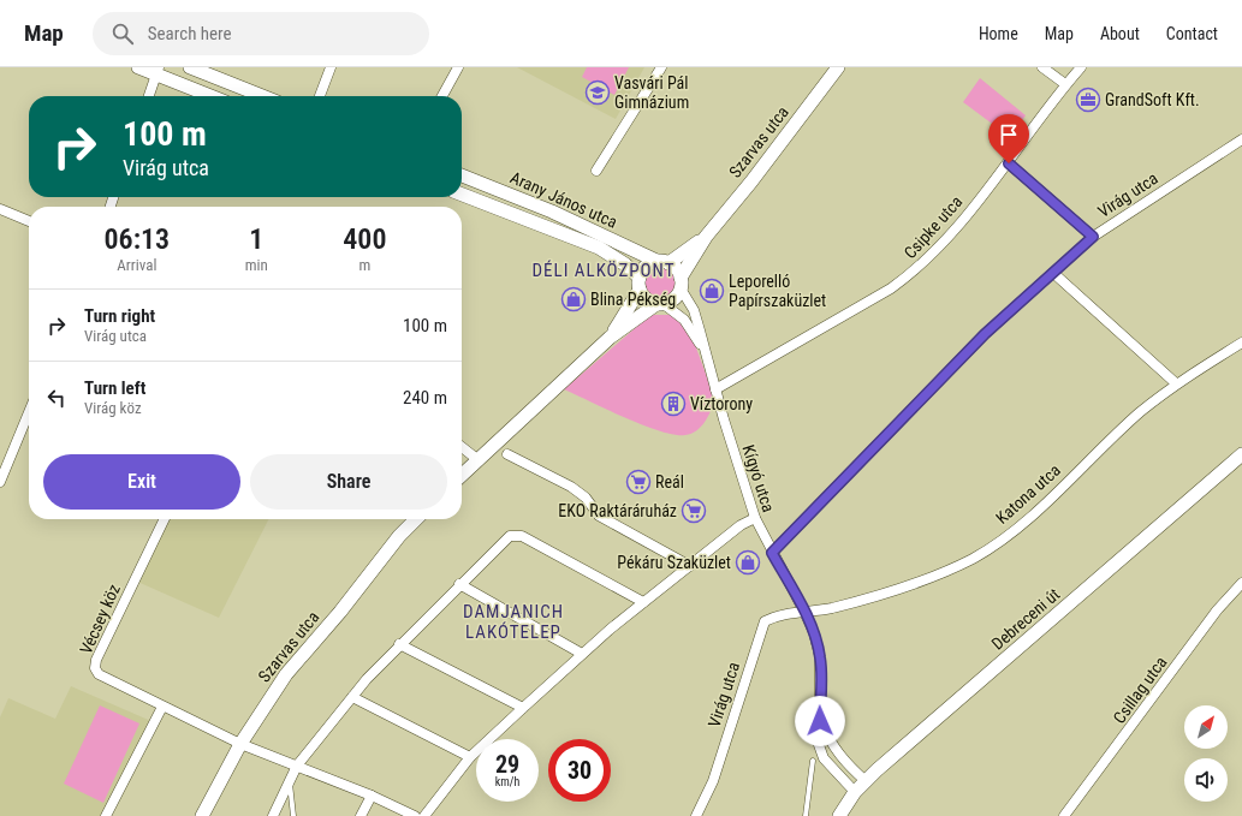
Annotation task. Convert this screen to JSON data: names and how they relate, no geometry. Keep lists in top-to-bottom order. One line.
{"streets":{"street":["Szarvas utca","Virág utca","Arany János utca","Csipke utca","Kígyó utca","Katona utca","Vécsey köz","Debreceni út","Csillag utca"]},"crossings":[["Szarvas utca","Arany János utca"],["Szarvas utca","Kígyó utca"],["Szarvas utca","Vécsey köz"],["Virág utca","Kígyó utca"],["Virág utca","Katona utca"],["Arany János utca","Kígyó utca"],["Csipke utca","Kígyó utca"],["Kígyó utca","Katona utca"],["Kígyó utca","Debreceni út"]],"districts":["DÉLI ALKÖZPONT","DAMJANICH LAKÓTELEP"],"places":{"school or university":["Vasvári Pál Gimnázium"],"office":["GrandSoft Kft."],"shop":["Leporelló Papírszaküzlet","Blina Pékség","Pékáru Szaküzlet"],"building":["Víztorony"],"supermarket":["Reál","EKO Raktáráruház"]},"north":"top right","page":{"header":"Map","search":"Search here","nav":["Home","Map","About","Contact"],"turn":["100 m","Virág utca"],"eta":["06:13","Arrival","1","min","400","m"],"list":[{"name":"Turn right","note":"Virág utca","value":"100 m"},{"name":"Turn left","note":"Virág köz","value":"240 m"}],"buttons":["Exit","Share"],"speed":"29 km/h","limit":"30"}}
